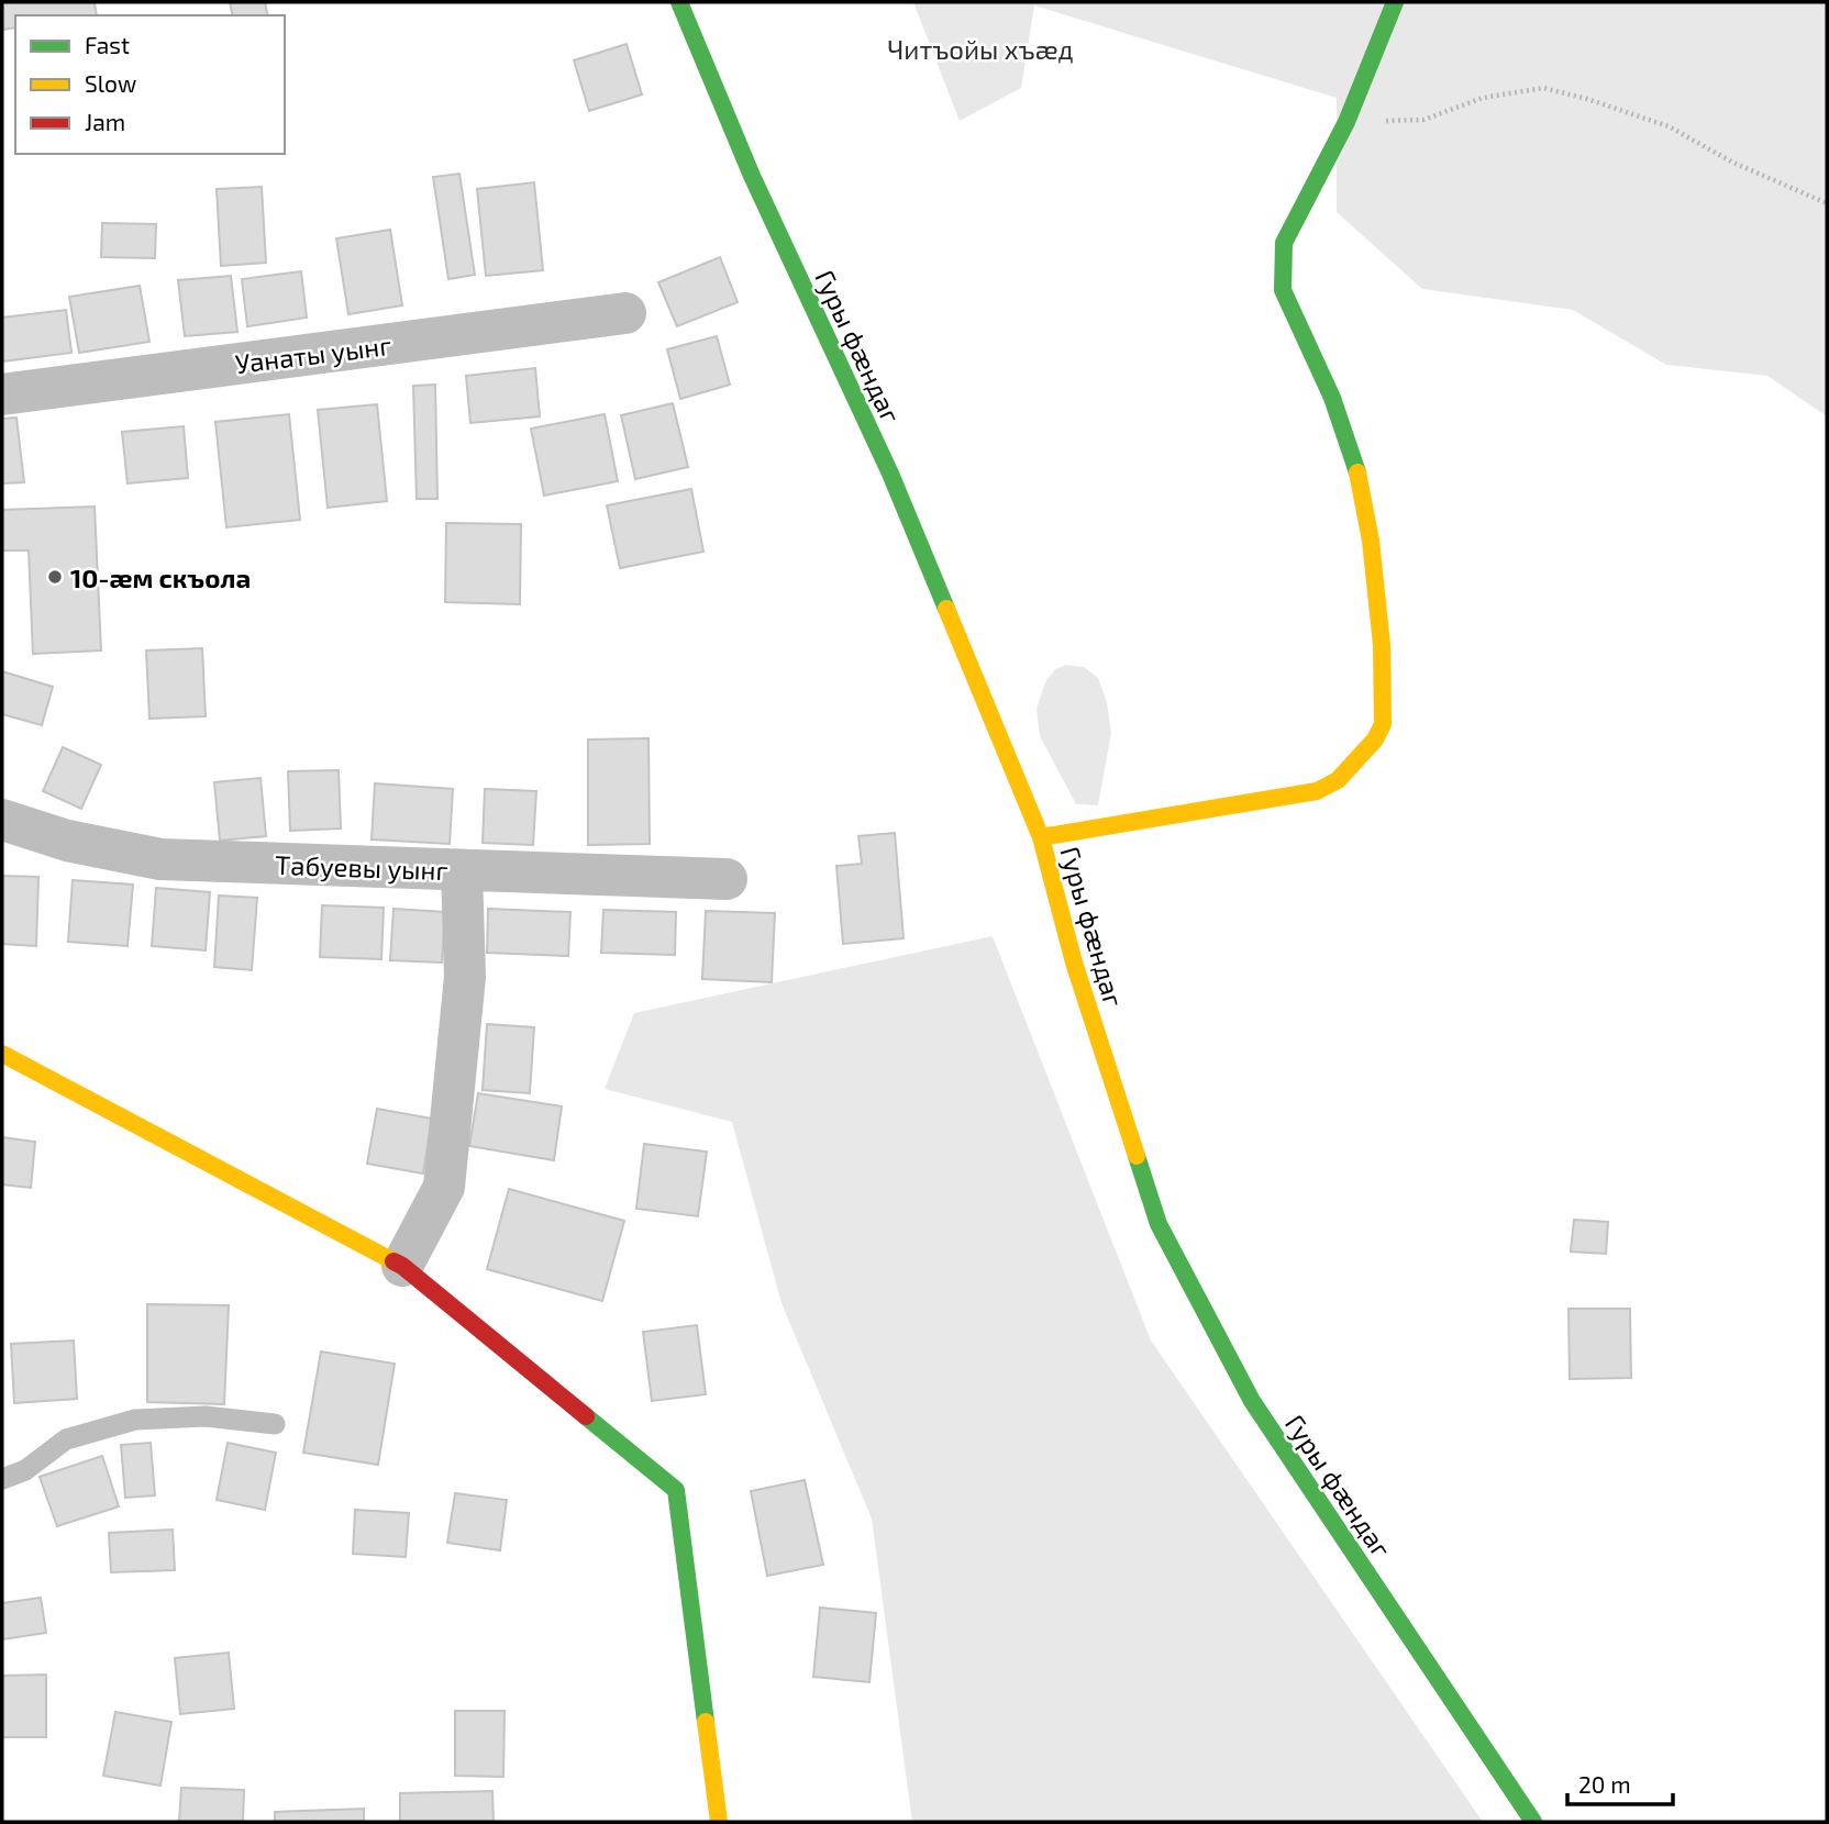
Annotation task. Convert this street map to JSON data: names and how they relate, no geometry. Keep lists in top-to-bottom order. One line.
{"streets":{"street":["Гуры фӕндаг","Уанаты уынг","Табуевы уынг"]},"parks":["Читъойы хъæд"],"places":["10-æм скъола"],"legend":["Fast","Slow","Jam"],"scale_bar":"20 m"}
